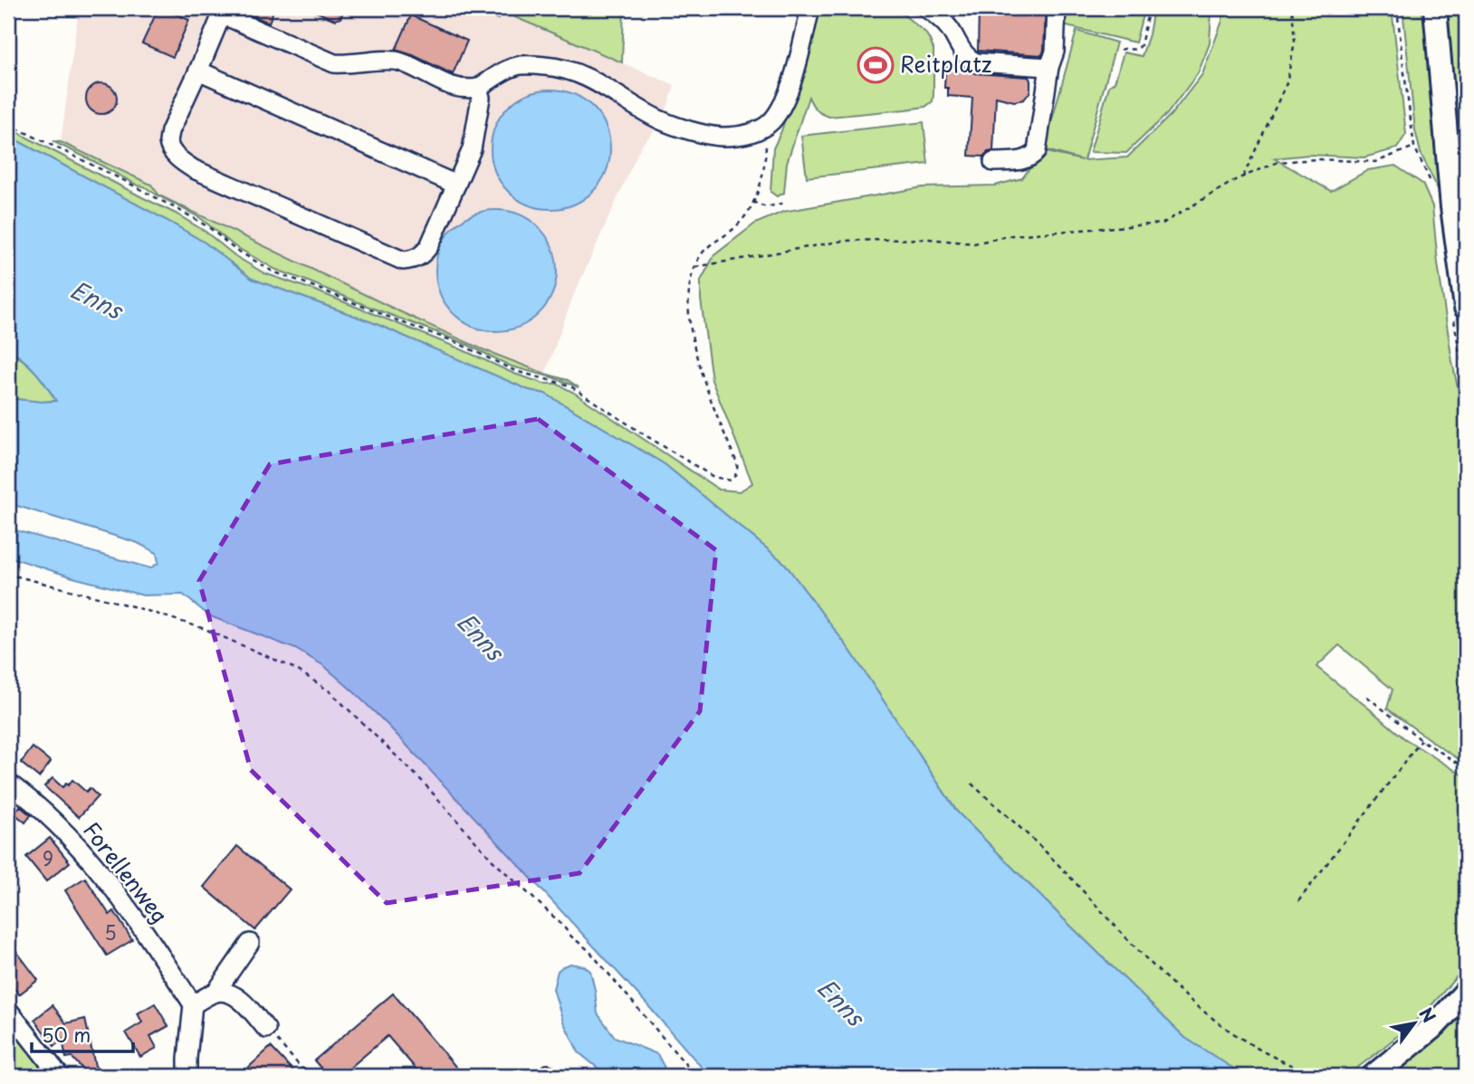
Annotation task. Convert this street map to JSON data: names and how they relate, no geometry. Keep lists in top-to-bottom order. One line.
{"streets":{"street":["Forellenweg"]},"water":["Enns"],"places":{"sports":["Reitplatz"]},"house_numbers":["9","5"],"scale_bar":"50 m","north":"top right"}
